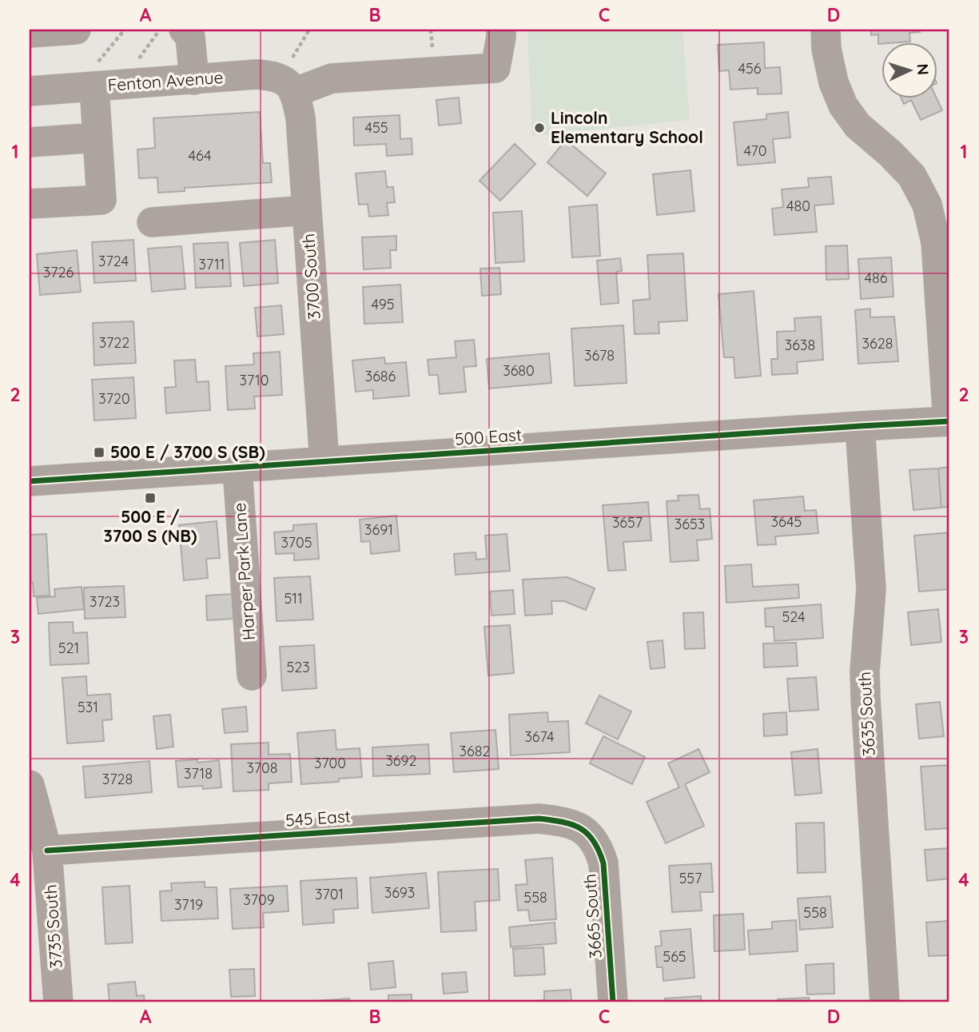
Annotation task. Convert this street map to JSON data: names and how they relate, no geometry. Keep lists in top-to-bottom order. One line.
{"streets":{"street":["Fenton Avenue","3700 South","500 East","Harper Park Lane","3635 South","545 East","3665 South","3735 South"]},"crossings":[["Fenton Avenue","3700 South"],["3700 South","500 East"],["500 East","Harper Park Lane"],["500 East","3635 South"],["545 East","3665 South"],["545 East","3735 South"]],"places":{"other":["Lincoln Elementary School"],"transit":["500 E / 3700 S (SB)","500 E / 3700 S (NB)"]},"house_numbers":["456","455","470","464","480","3724","3711","3726","486","495","3722","3628","3638","3678","3680","3686","3710","3720","3645","3657","3653","3691","3705","511","3723","524","521","523","531","3674","3682","3692","3700","3708","3718","3728","557","3693","3701","558","3709","3719","558","565"],"north":"right","grid":{"columns":["A","B","C","D"],"rows":["1","2","3","4"]}}
